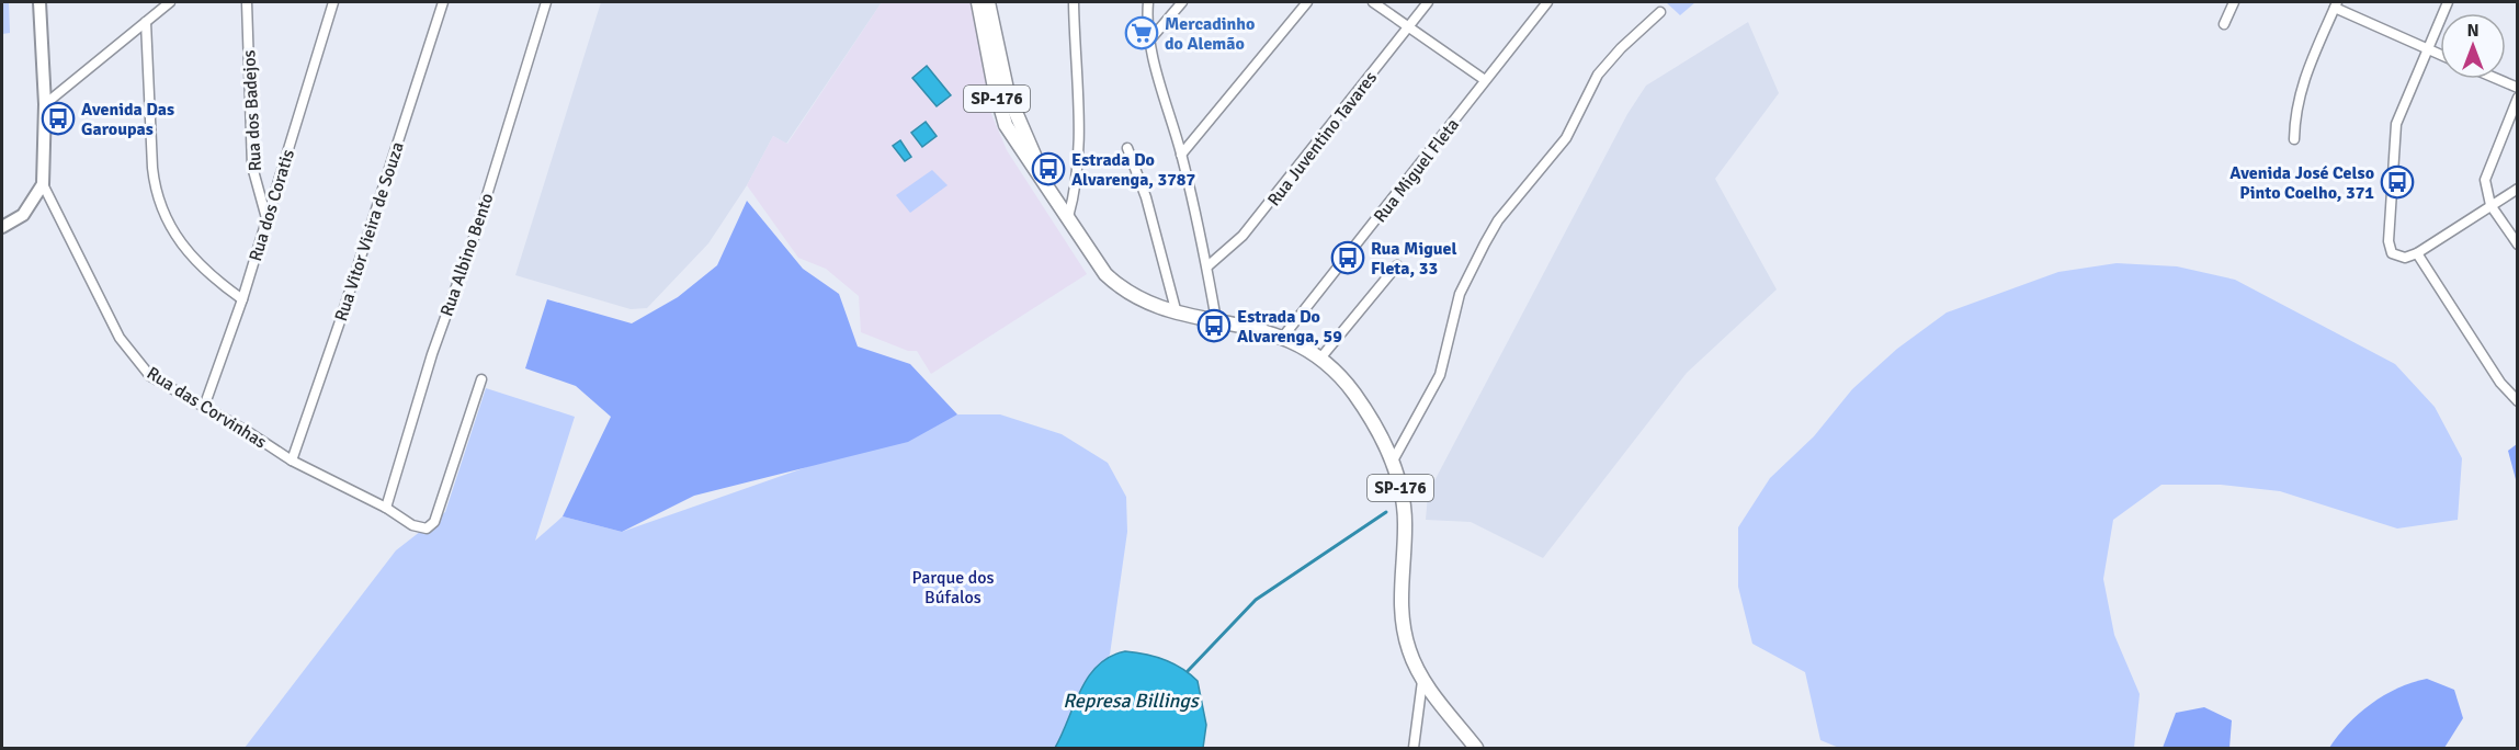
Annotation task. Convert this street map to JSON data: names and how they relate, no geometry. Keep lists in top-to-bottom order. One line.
{"streets":{"main road":["SP-176"],"street":["Rua dos Badejos","Rua Juventino Tavares","Rua Miguel Fleta","Rua dos Coratis","Rua Vitor Vieira de Souza","Rua Albino Bento","Rua das Corvinhas"]},"crossings":[["SP-176","Rua Miguel Fleta"],["Rua dos Badejos","Rua dos Coratis"],["Rua dos Coratis","Rua das Corvinhas"],["Rua Vitor Vieira de Souza","Rua das Corvinhas"],["Rua Albino Bento","Rua das Corvinhas"]],"water":["Represa Billings"],"parks":["Parque dos Búfalos"],"places":{"supermarket":["Mercadinho do Alemão"],"bus stop":["Avenida Das Garoupas","Estrada Do Alvarenga, 3787","Avenida José Celso Pinto Coelho, 371","Rua Miguel Fleta, 33","Estrada Do Alvarenga, 59"]},"north":"top"}
